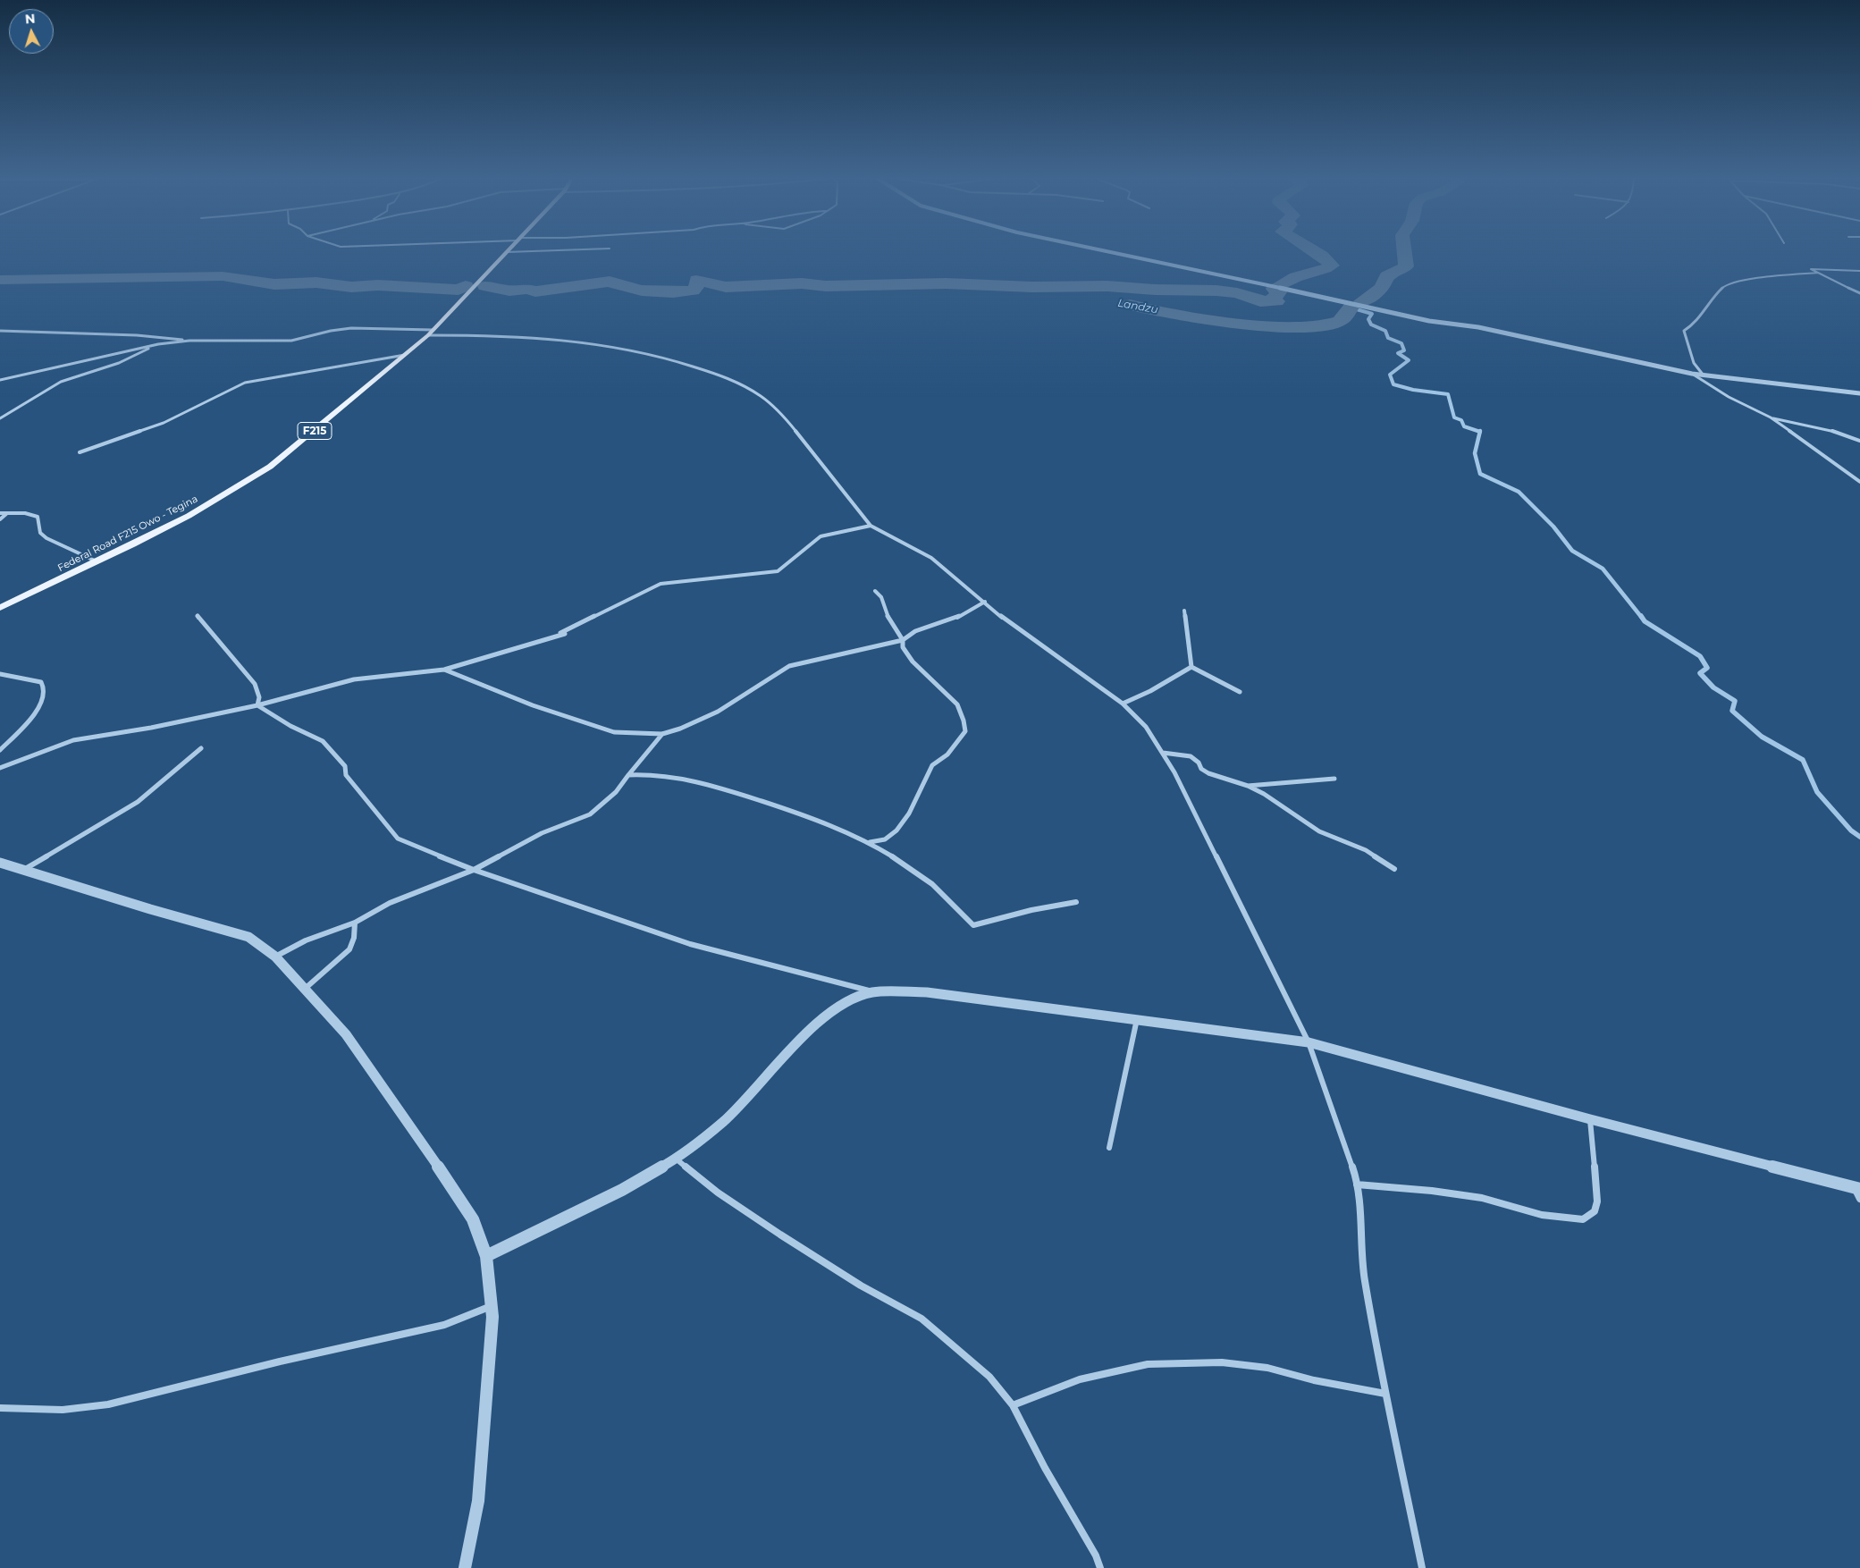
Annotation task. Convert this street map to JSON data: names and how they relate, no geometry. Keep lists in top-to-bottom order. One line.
{"streets":{"main road":["F215","Federal Road F215 Owo - Tegina"]},"water":["Landzu"],"north":"top"}
